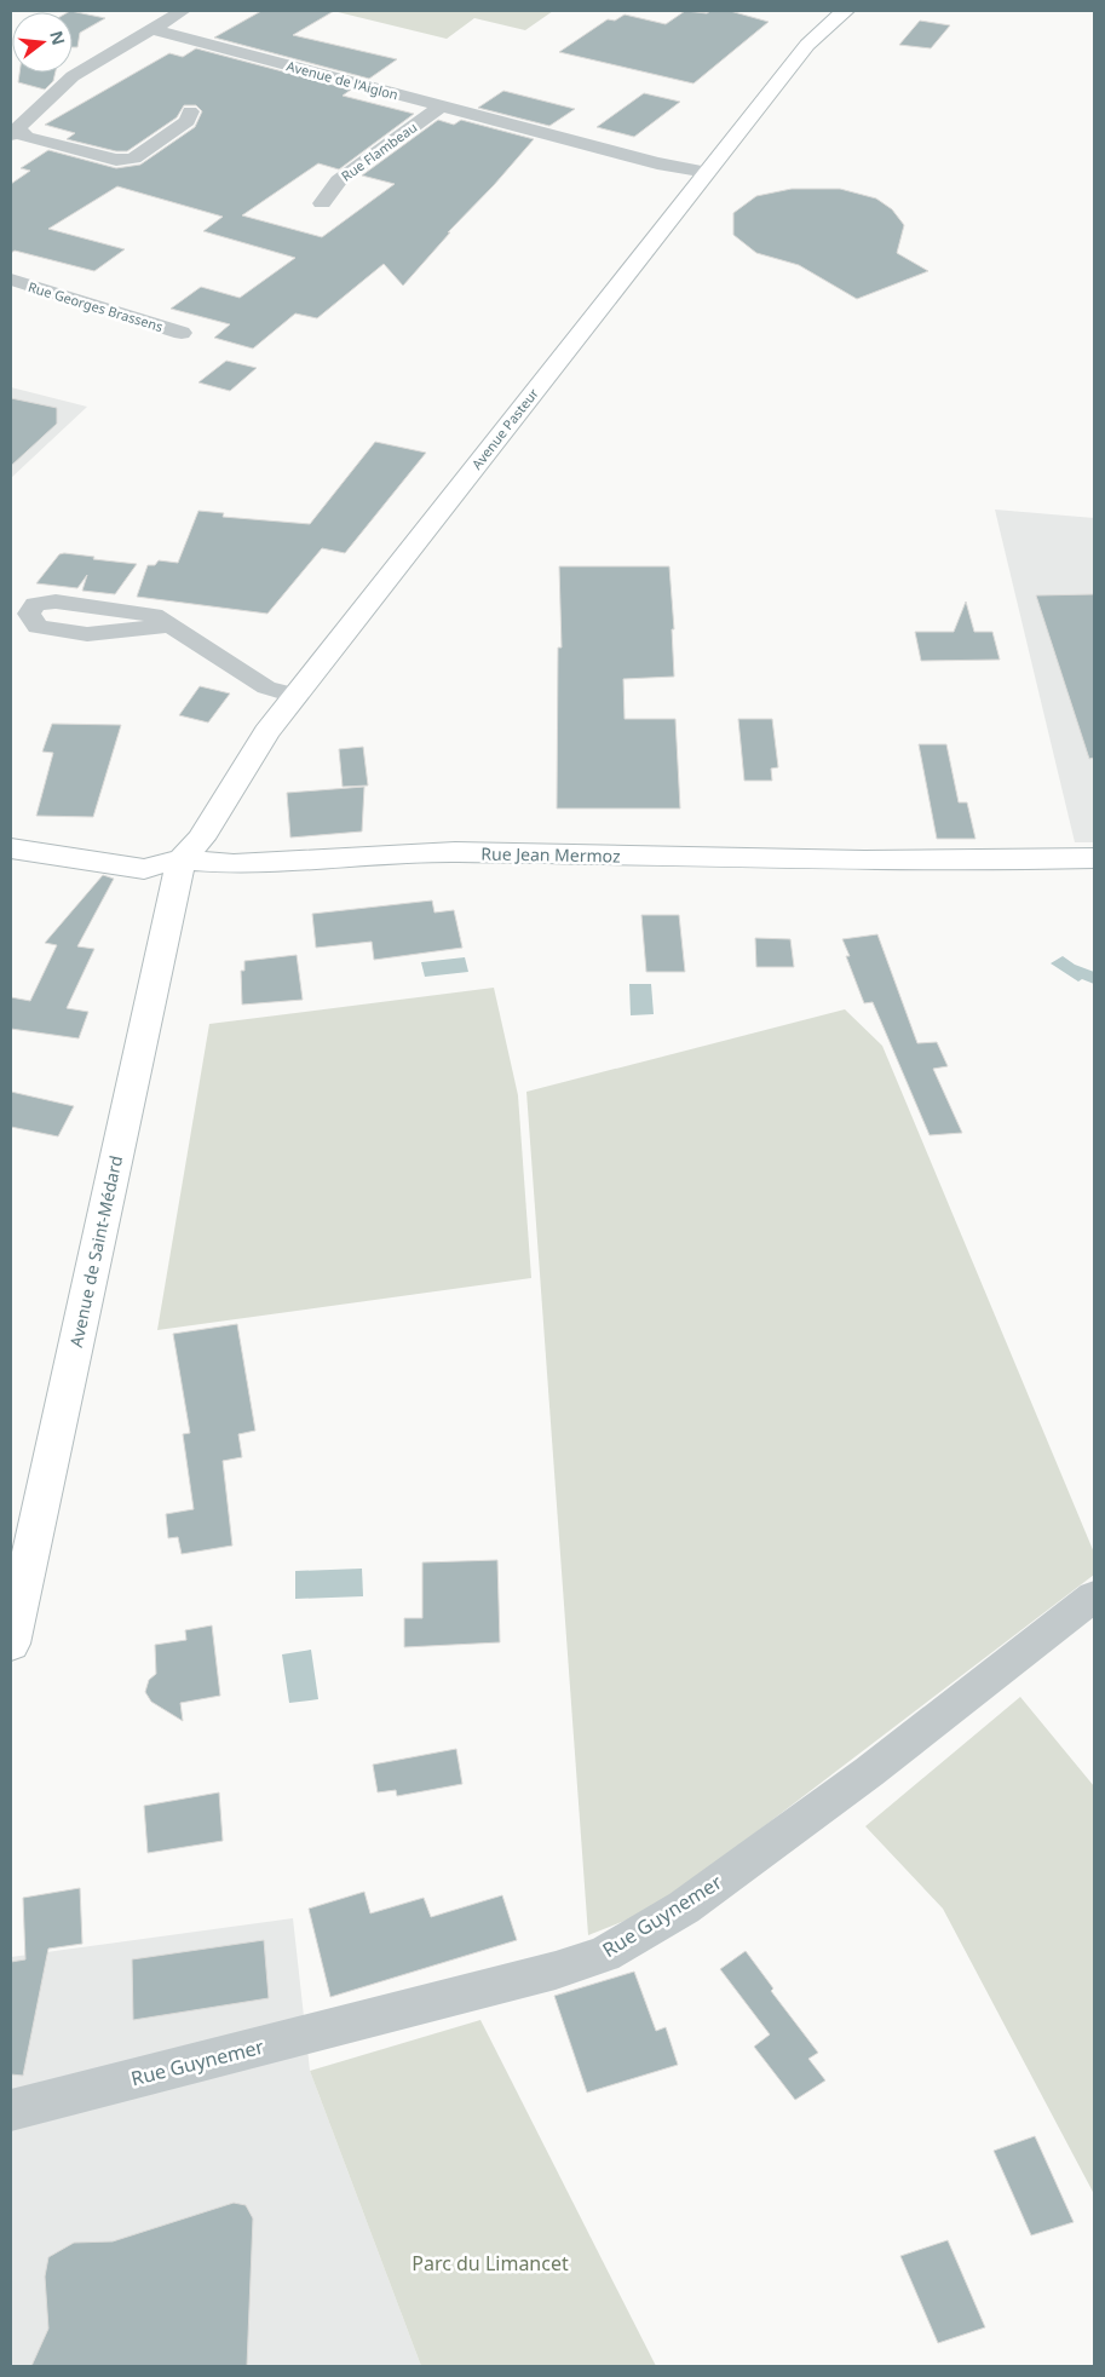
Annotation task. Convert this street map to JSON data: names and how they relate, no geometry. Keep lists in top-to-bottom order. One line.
{"streets":{"main road":["Avenue Pasteur","Rue Jean Mermoz","Avenue de Saint-Médard"],"street":["Avenue de l'Aiglon","Rue Flambeau","Rue Georges Brassens","Rue Guynemer"]},"crossings":[["Avenue de l'Aiglon","Rue Flambeau"],["Avenue de l'Aiglon","Avenue Pasteur"],["Avenue Pasteur","Rue Jean Mermoz"],["Avenue Pasteur","Avenue de Saint-Médard"],["Rue Jean Mermoz","Avenue de Saint-Médard"]],"parks":["Parc du Limancet"],"north":"right"}
